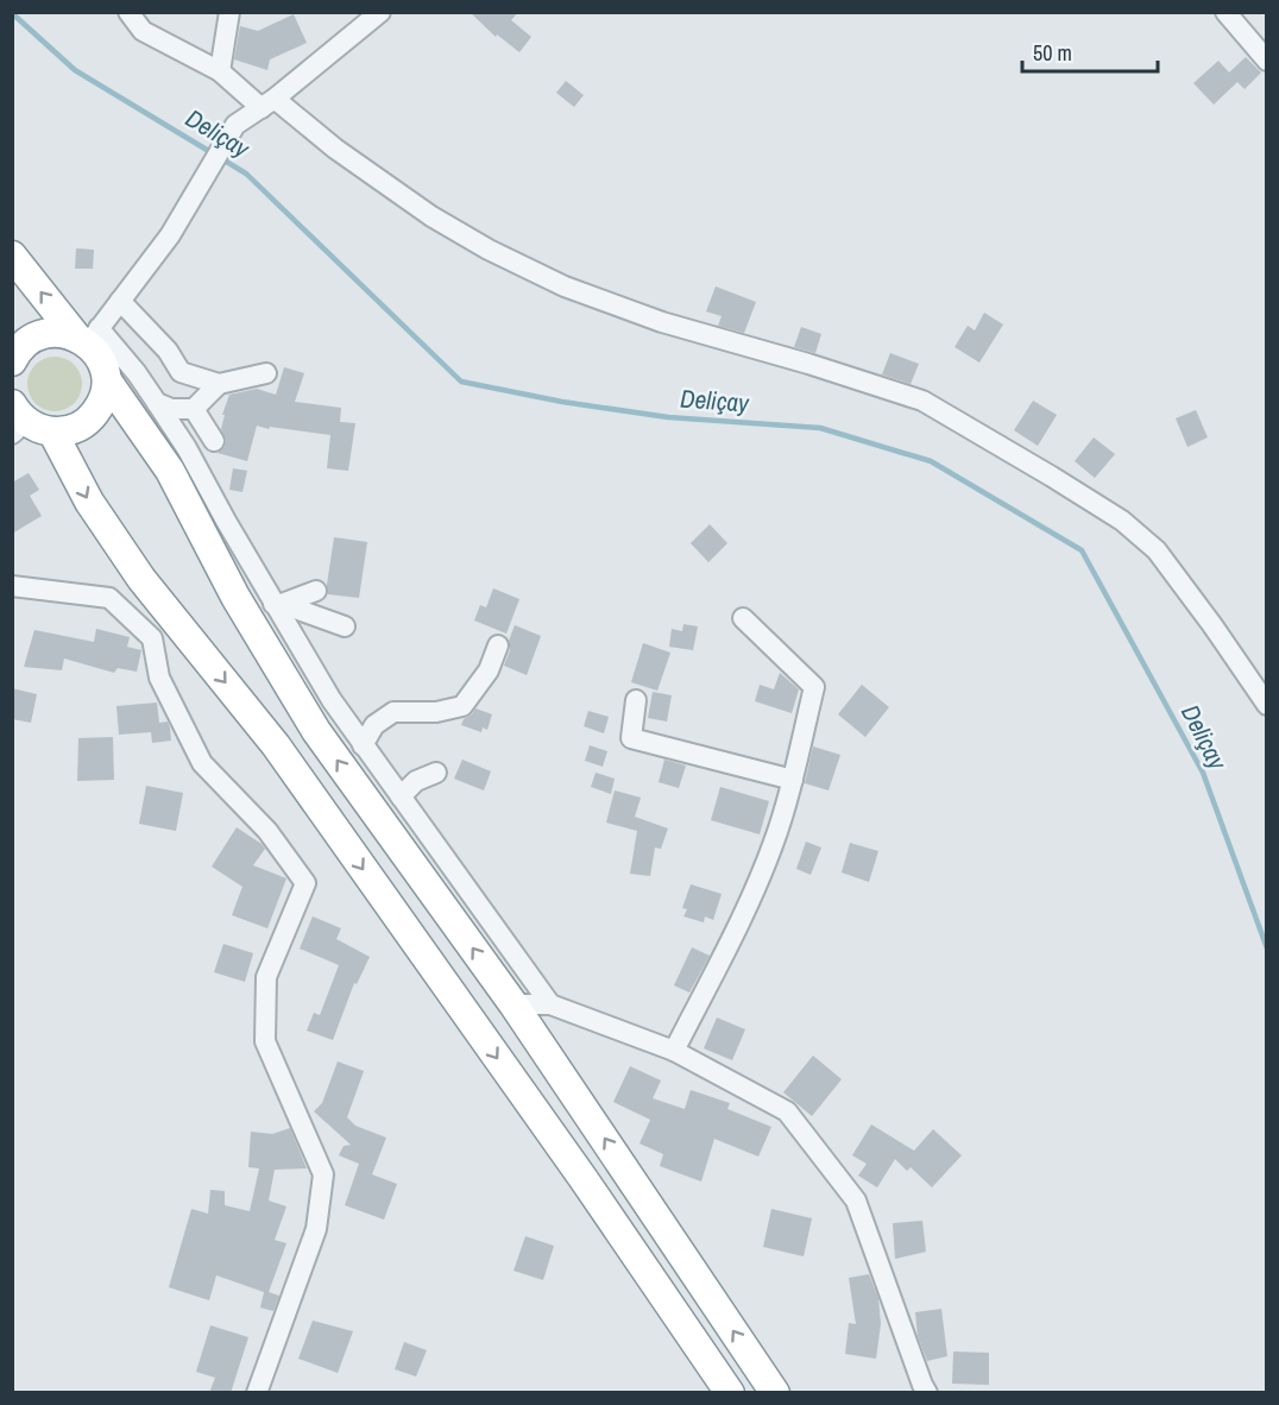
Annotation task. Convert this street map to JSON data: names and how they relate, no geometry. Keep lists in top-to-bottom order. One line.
{"water":["Deliçay"],"scale_bar":"50 m"}
